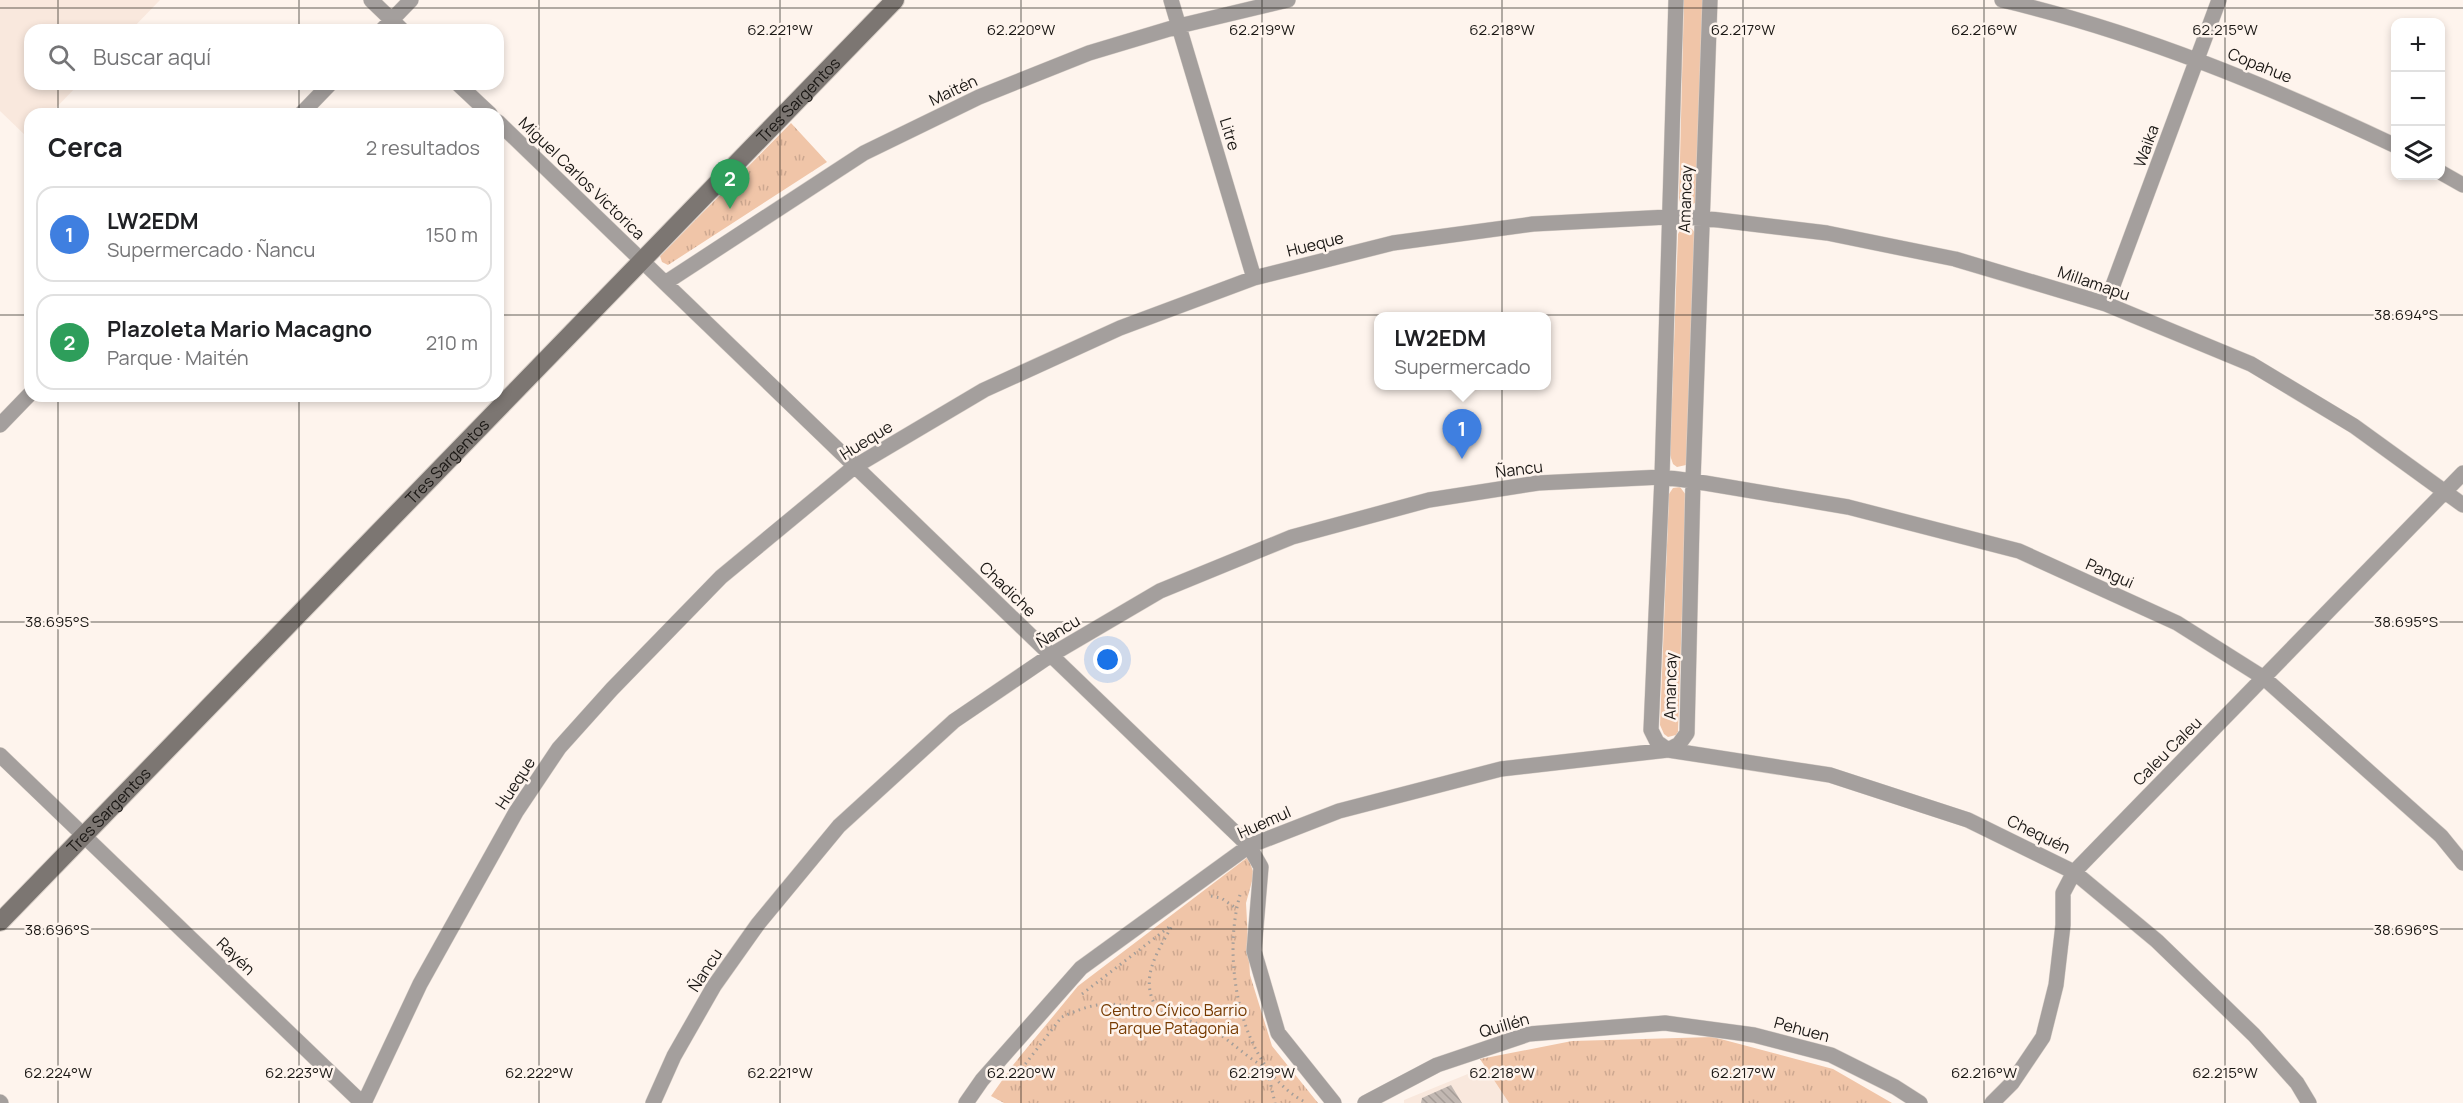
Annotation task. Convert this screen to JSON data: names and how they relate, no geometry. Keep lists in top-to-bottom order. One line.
{"streets":{"street":["Copahue","Maitén","Tres Sargentos","Litre","Waika","Miguel Carlos Victorica","Amancay","Hueque","Millamapu","Ñancu","Pangui","Chadiche","Caleu Caleu","Huemul","Chequén","Rayén","Quillén","Pehuen"]},"crossings":[["Copahue","Waika"],["Maitén","Litre"],["Maitén","Chadiche"],["Tres Sargentos","Miguel Carlos Victorica"],["Tres Sargentos","Chadiche"],["Tres Sargentos","Rayén"],["Litre","Hueque"],["Waika","Millamapu"],["Miguel Carlos Victorica","Chadiche"],["Amancay","Hueque"],["Amancay","Millamapu"],["Amancay","Ñancu"],["Amancay","Pangui"],["Amancay","Huemul"],["Amancay","Chequén"],["Hueque","Millamapu"],["Hueque","Chadiche"],["Hueque","Rayén"],["Millamapu","Caleu Caleu"],["Ñancu","Pangui"],["Ñancu","Chadiche"],["Pangui","Caleu Caleu"],["Chadiche","Huemul"],["Caleu Caleu","Chequén"],["Huemul","Chequén"],["Quillén","Pehuen"]],"parks":["Centro Cívico Barrio Parque Patagonia"],"page":{"map_buttons":["+","−"],"search":"Buscar aquí","heading":["Cerca","2 resultados"],"pins":["2","1"],"list":[{"mark":"1","name":"LW2EDM","note":"Supermercado · Ñancu","value":"150 m"},{"mark":"2","name":"Plazoleta Mario Macagno","note":"Parque · Maitén","value":"210 m"}],"popup":["LW2EDM","Supermercado"]},"coordinates":["62.221°W","62.220°W","62.219°W","62.218°W","62.217°W","62.216°W","62.215°W","38.694°S","38.695°S","38.696°S","62.224°W","62.223°W","62.222°W"]}
